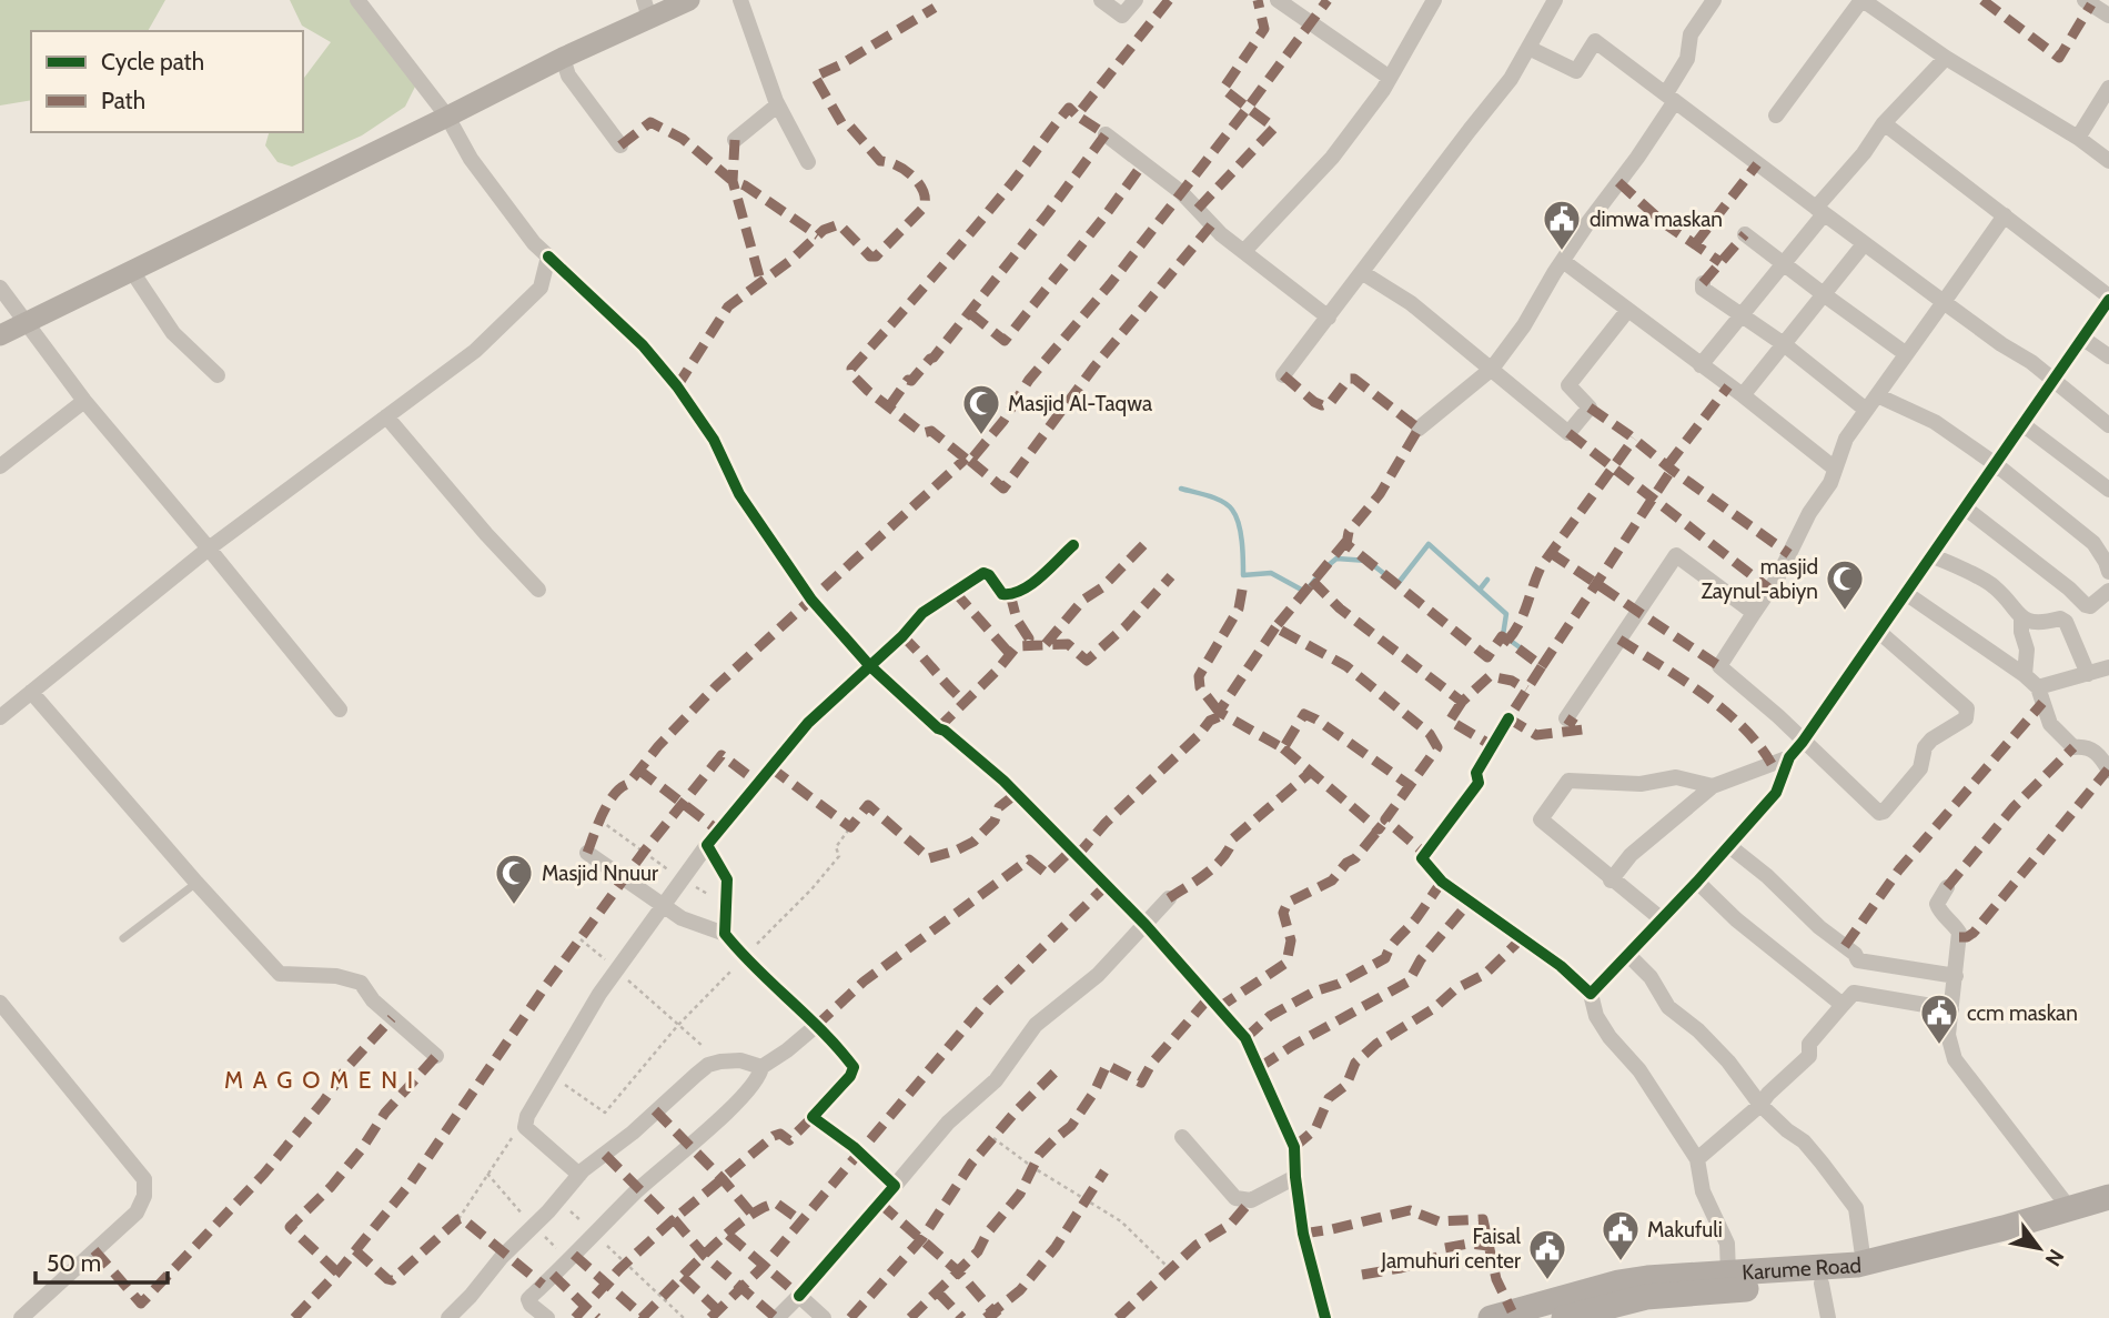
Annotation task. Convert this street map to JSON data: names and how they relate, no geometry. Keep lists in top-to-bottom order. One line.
{"streets":{"main road":["Karume Road"]},"districts":["M A G O M E N I"],"places":{"public building":["dimwa maskan","ccm maskan","Makufuli","Faisal Jamuhuri center"],"mosque":["Masjid Al-Taqwa","masjid Zaynul-abiyn","Masjid Nnuur"]},"legend":["Cycle path","Path"],"scale_bar":"50 m","north":"bottom right"}
